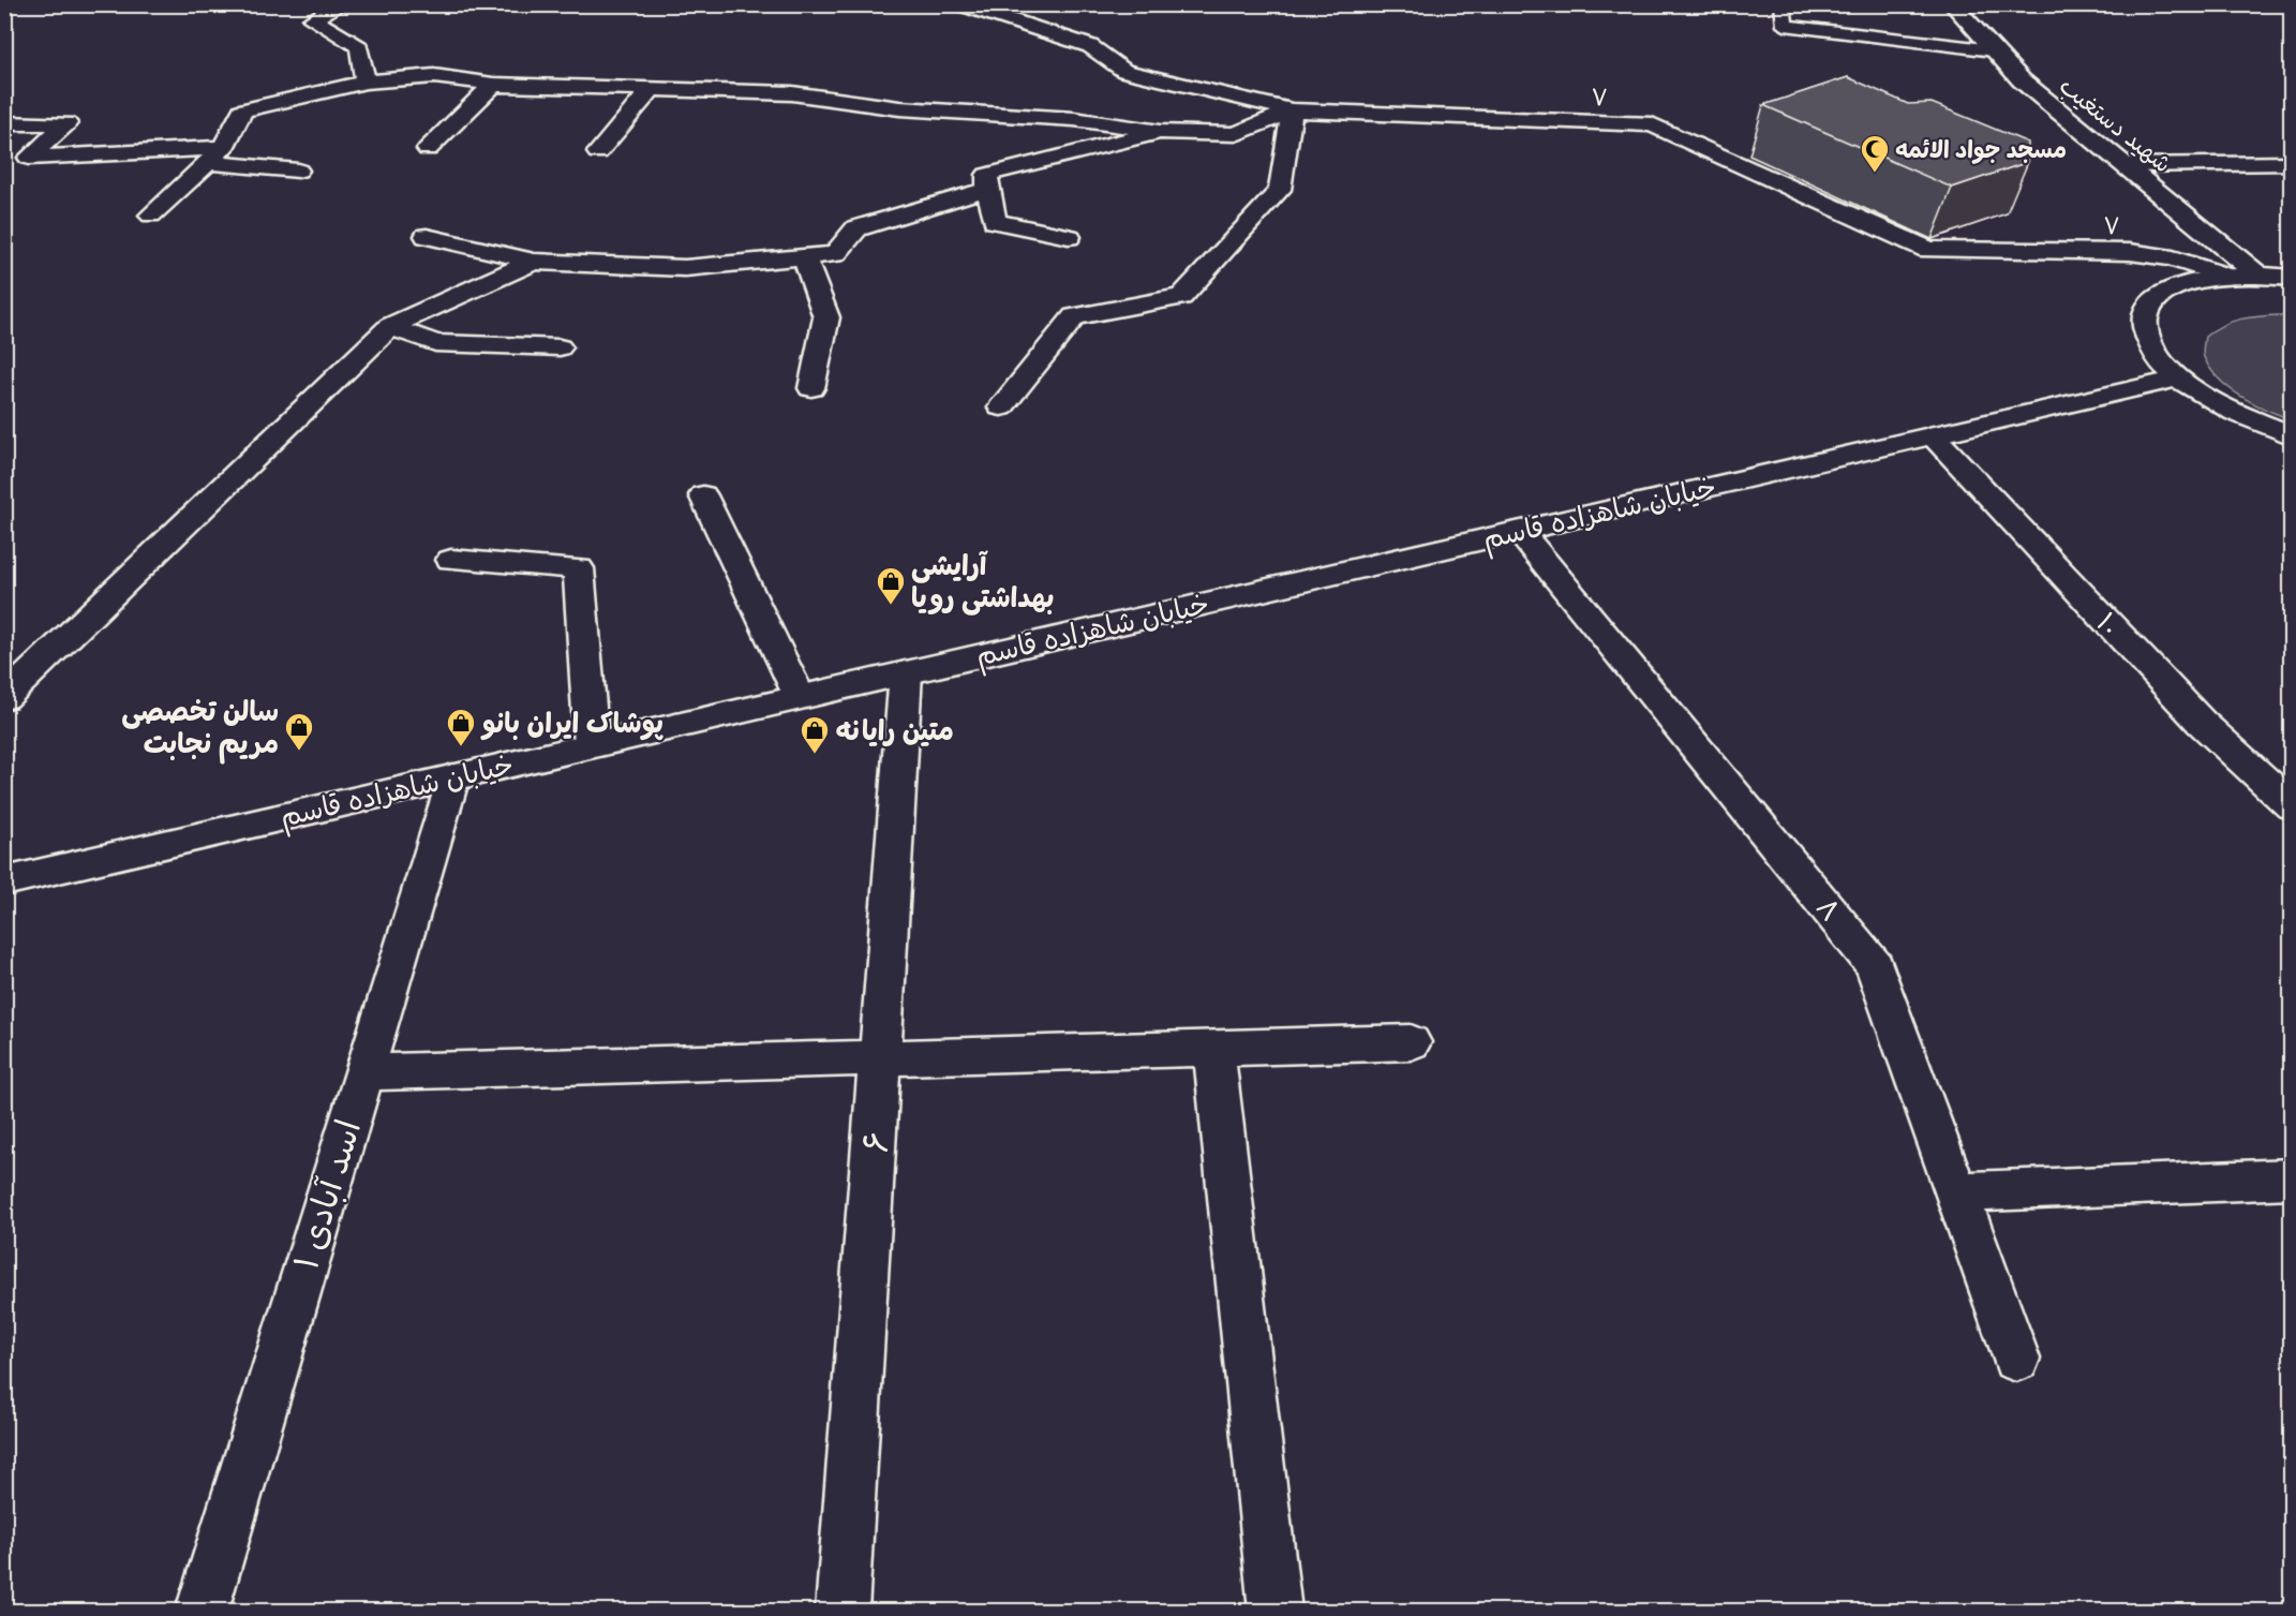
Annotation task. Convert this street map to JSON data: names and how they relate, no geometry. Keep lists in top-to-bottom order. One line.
{"streets":{"street":["۷","شهید دستغیب","خیابان شاهزاده قاسم","۱۰","۸","۶","اسد آبادی ۱"]},"crossings":[["خیابان شاهزاده قاسم","۱۰"],["خیابان شاهزاده قاسم","۸"],["خیابان شاهزاده قاسم","۶"],["خیابان شاهزاده قاسم","اسد آبادی ۱"]],"places":{"mosque":["مسجد جواد الائمه"],"shop":["آرایشی بهداشتی رویا","پوشاک ایران بانو","سالن تخصصی مریم نجابت","متین رایانه"]}}
